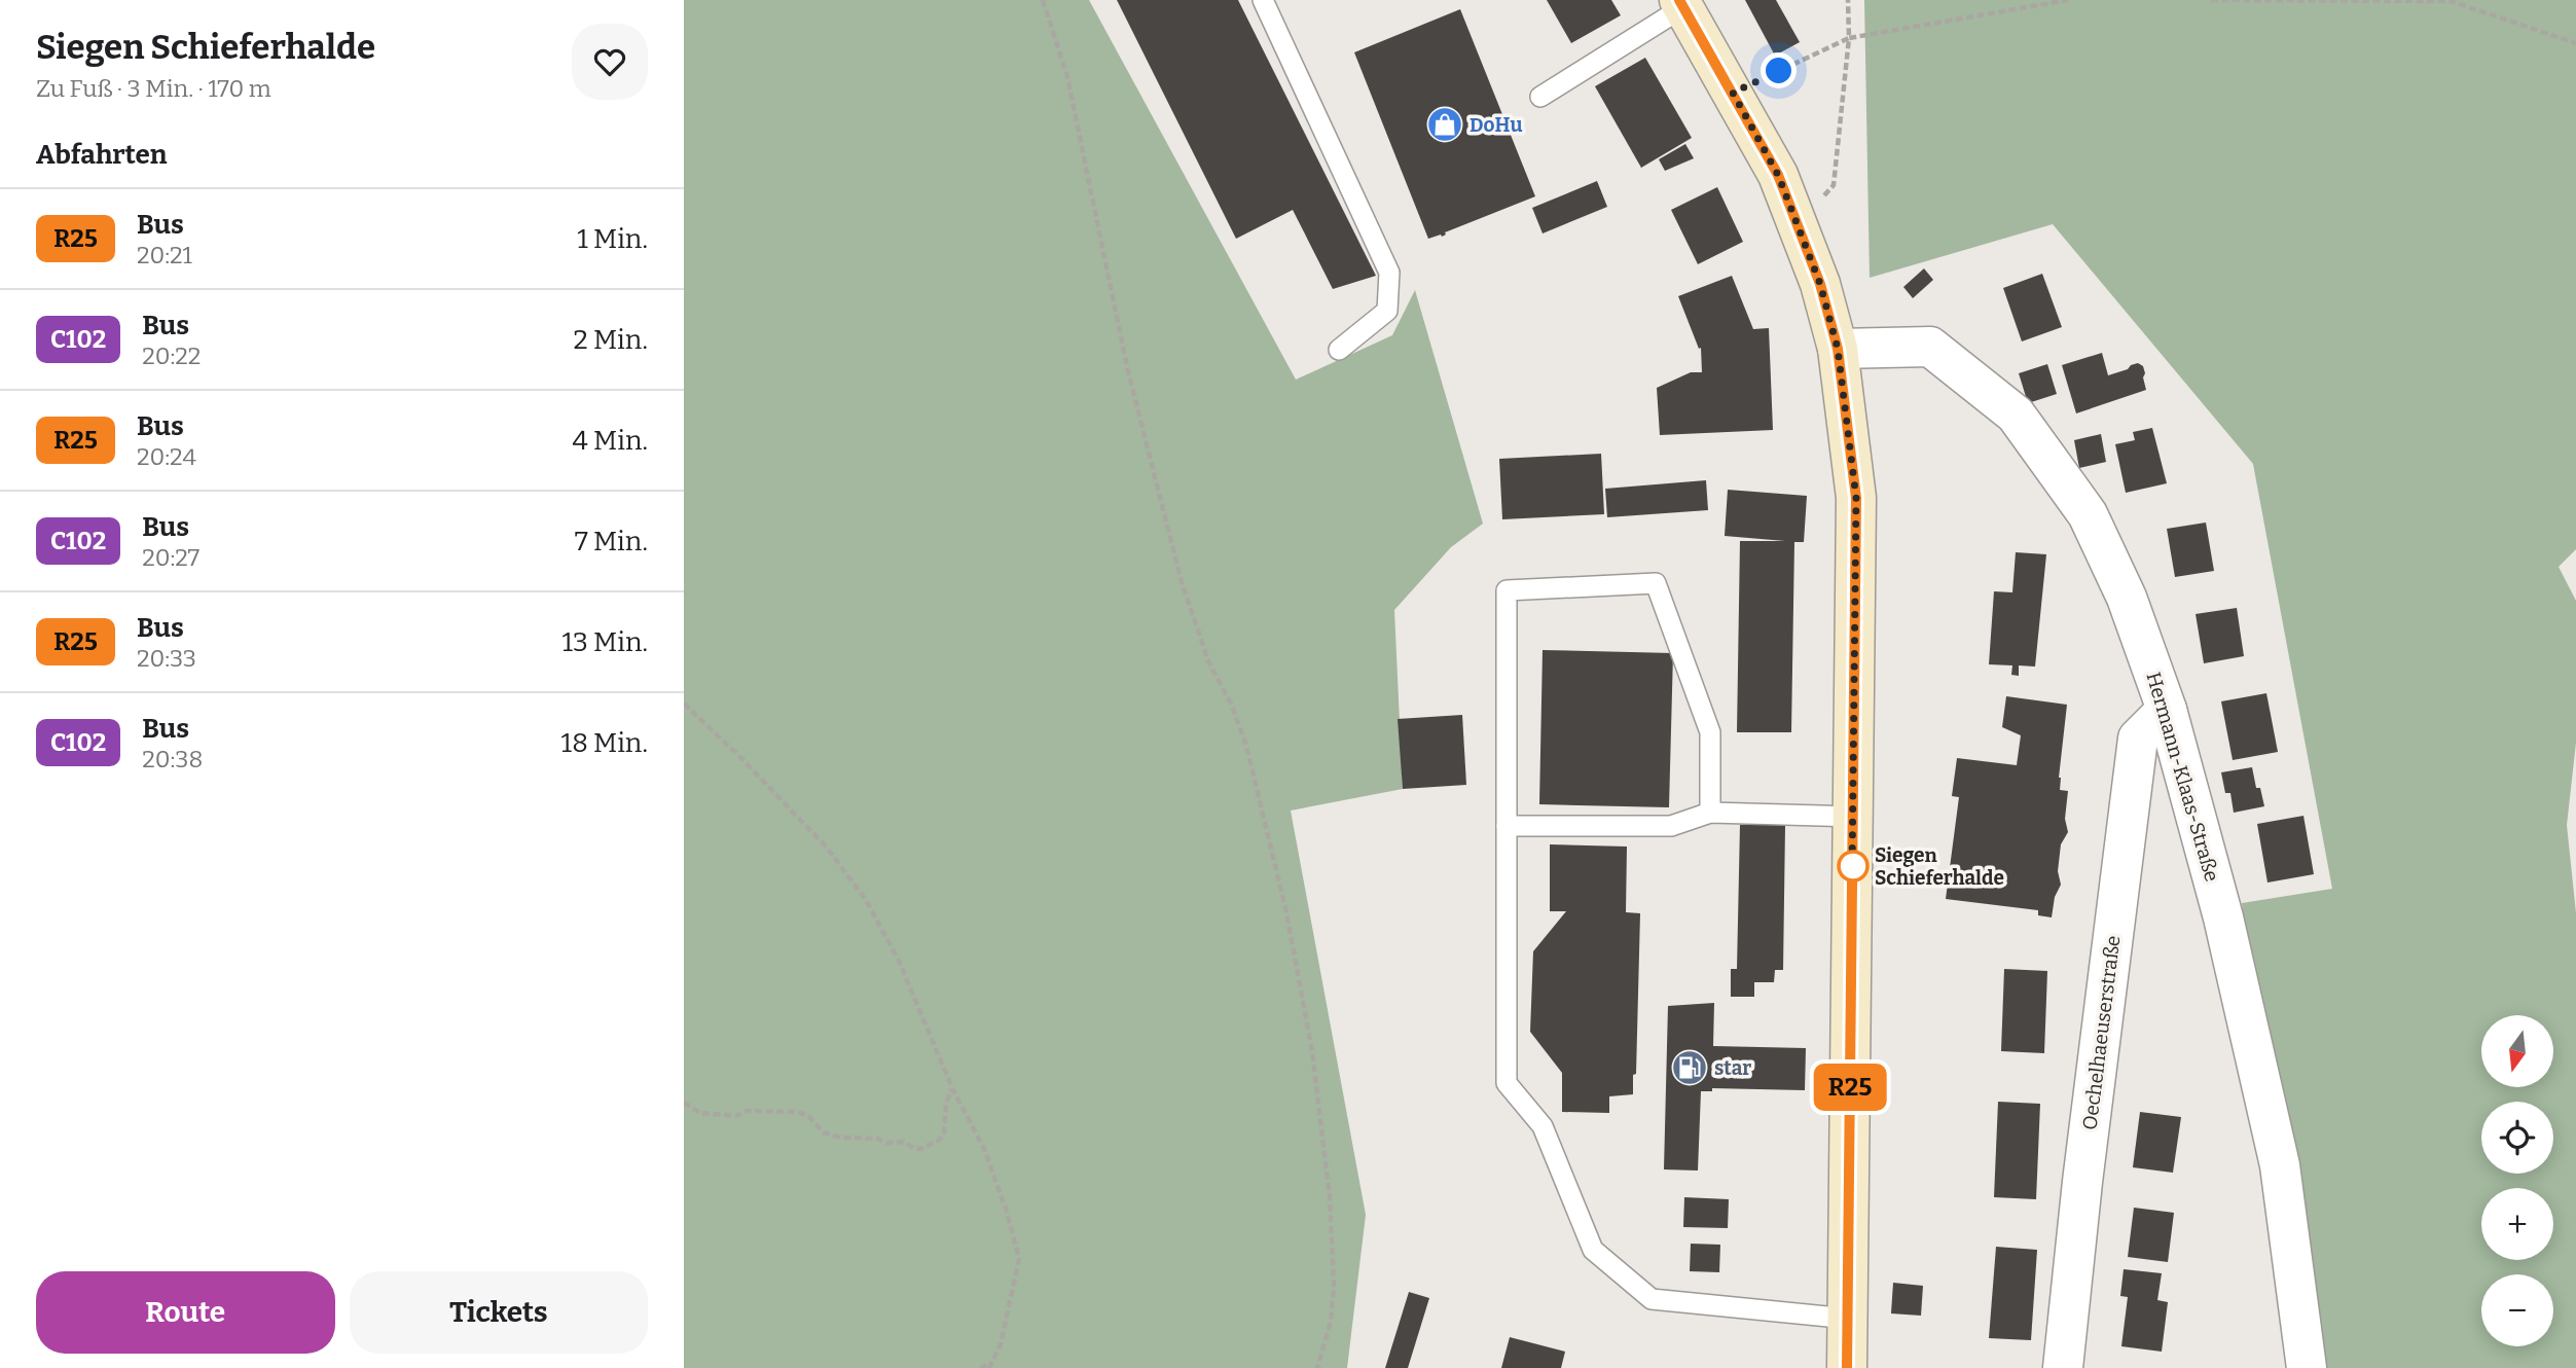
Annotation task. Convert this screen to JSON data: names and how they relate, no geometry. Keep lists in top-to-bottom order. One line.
{"streets":{"street":["Hermann-Klaas-Straße","Oechelhaeuserstraße"]},"crossings":[["Hermann-Klaas-Straße","Oechelhaeuserstraße"]],"places":{"shop":["DoHu"],"other":["Siegen Schieferhalde"],"fuel station":["star"]},"lines":["bus line R25"],"north":"bottom","page":{"heading":[["Siegen Schieferhalde","Zu Fuß · 3 Min. · 170 m"],"Abfahrten"],"on_map":"R25","list":[{"mark":"R25","name":"Bus","note":"20:21","value":"1 Min."},{"mark":"C102","name":"Bus","note":"20:22","value":"2 Min."},{"mark":"R25","name":"Bus","note":"20:24","value":"4 Min."},{"mark":"C102","name":"Bus","note":"20:27","value":"7 Min."},{"mark":"R25","name":"Bus","note":"20:33","value":"13 Min."},{"mark":"C102","name":"Bus","note":"20:38","value":"18 Min."}],"map_buttons":["+","−"],"buttons":["Route","Tickets"]}}
